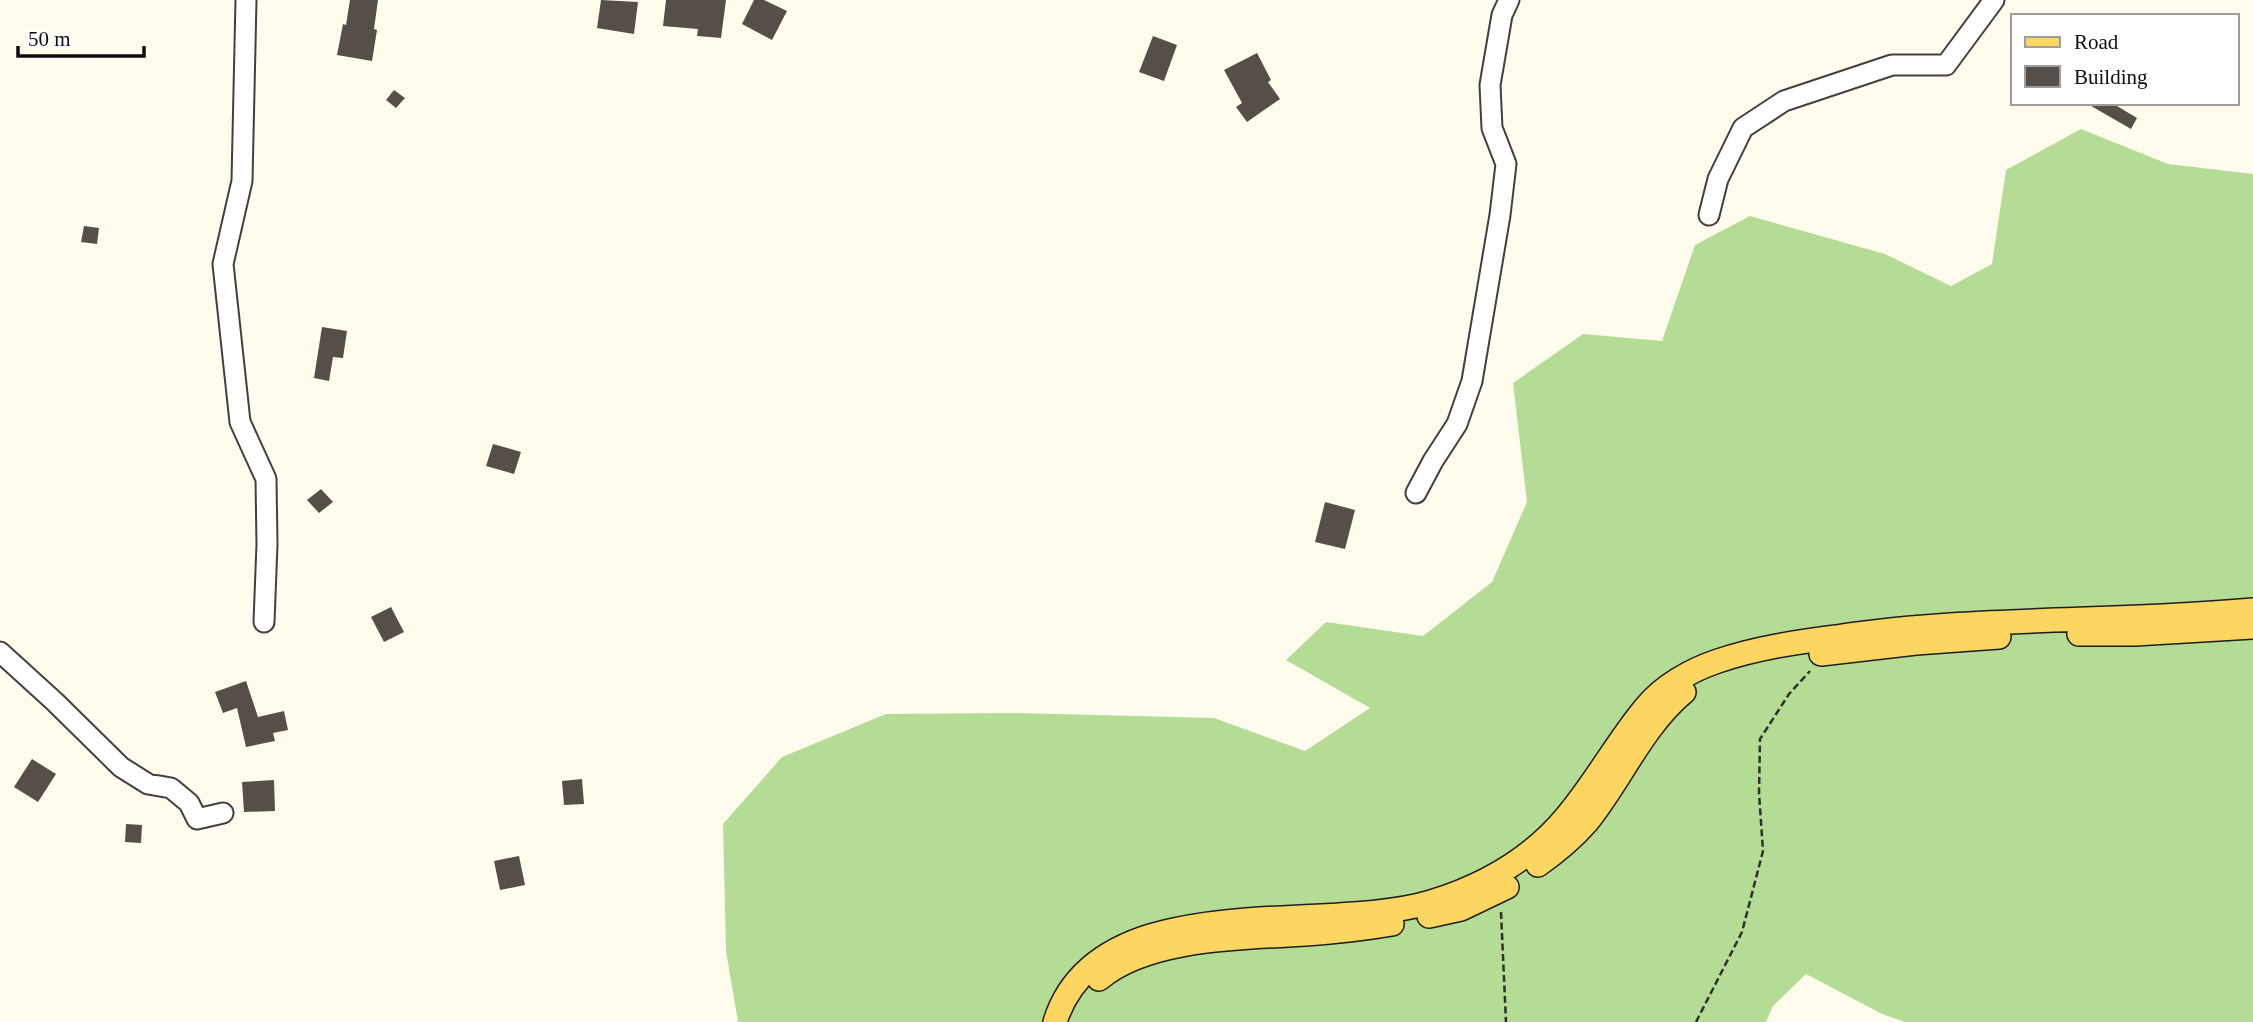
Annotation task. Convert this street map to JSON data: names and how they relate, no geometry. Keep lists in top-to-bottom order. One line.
{"legend":["Road","Building"],"scale_bar":"50 m"}
